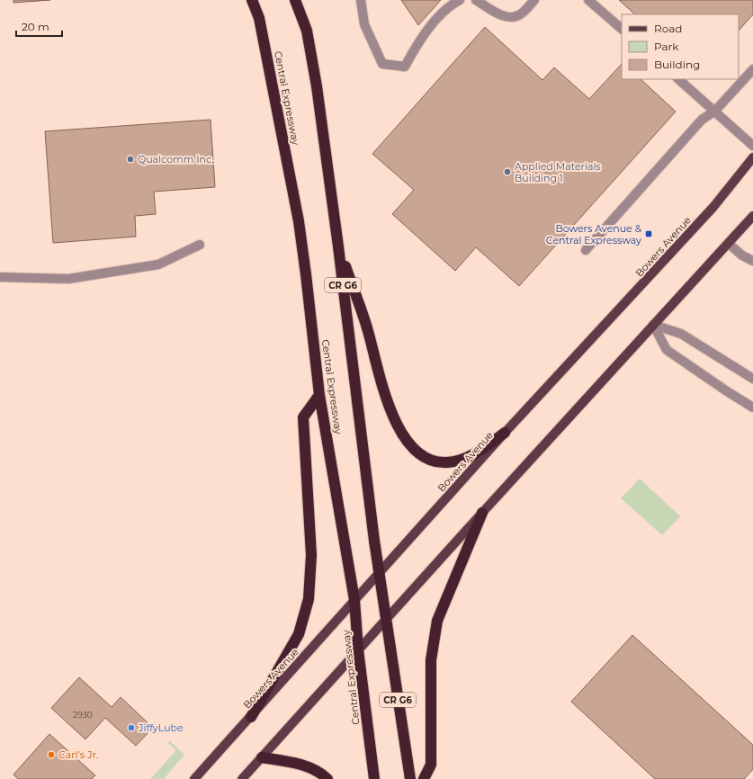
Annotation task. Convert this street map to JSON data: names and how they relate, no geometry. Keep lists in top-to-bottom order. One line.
{"streets":{"highway":["Central Expressway","CR G6"],"main road":["Bowers Avenue"]},"crossings":[["Central Expressway","Bowers Avenue"],["Bowers Avenue","CR G6"]],"places":{"other":["Qualcomm Inc.","Applied Materials Building 1","JiffyLube","Carl's Jr."],"transit":["Bowers Avenue & Central Expressway"]},"house_numbers":["2930"],"legend":["Road","Park","Building"],"scale_bar":"20 m"}
